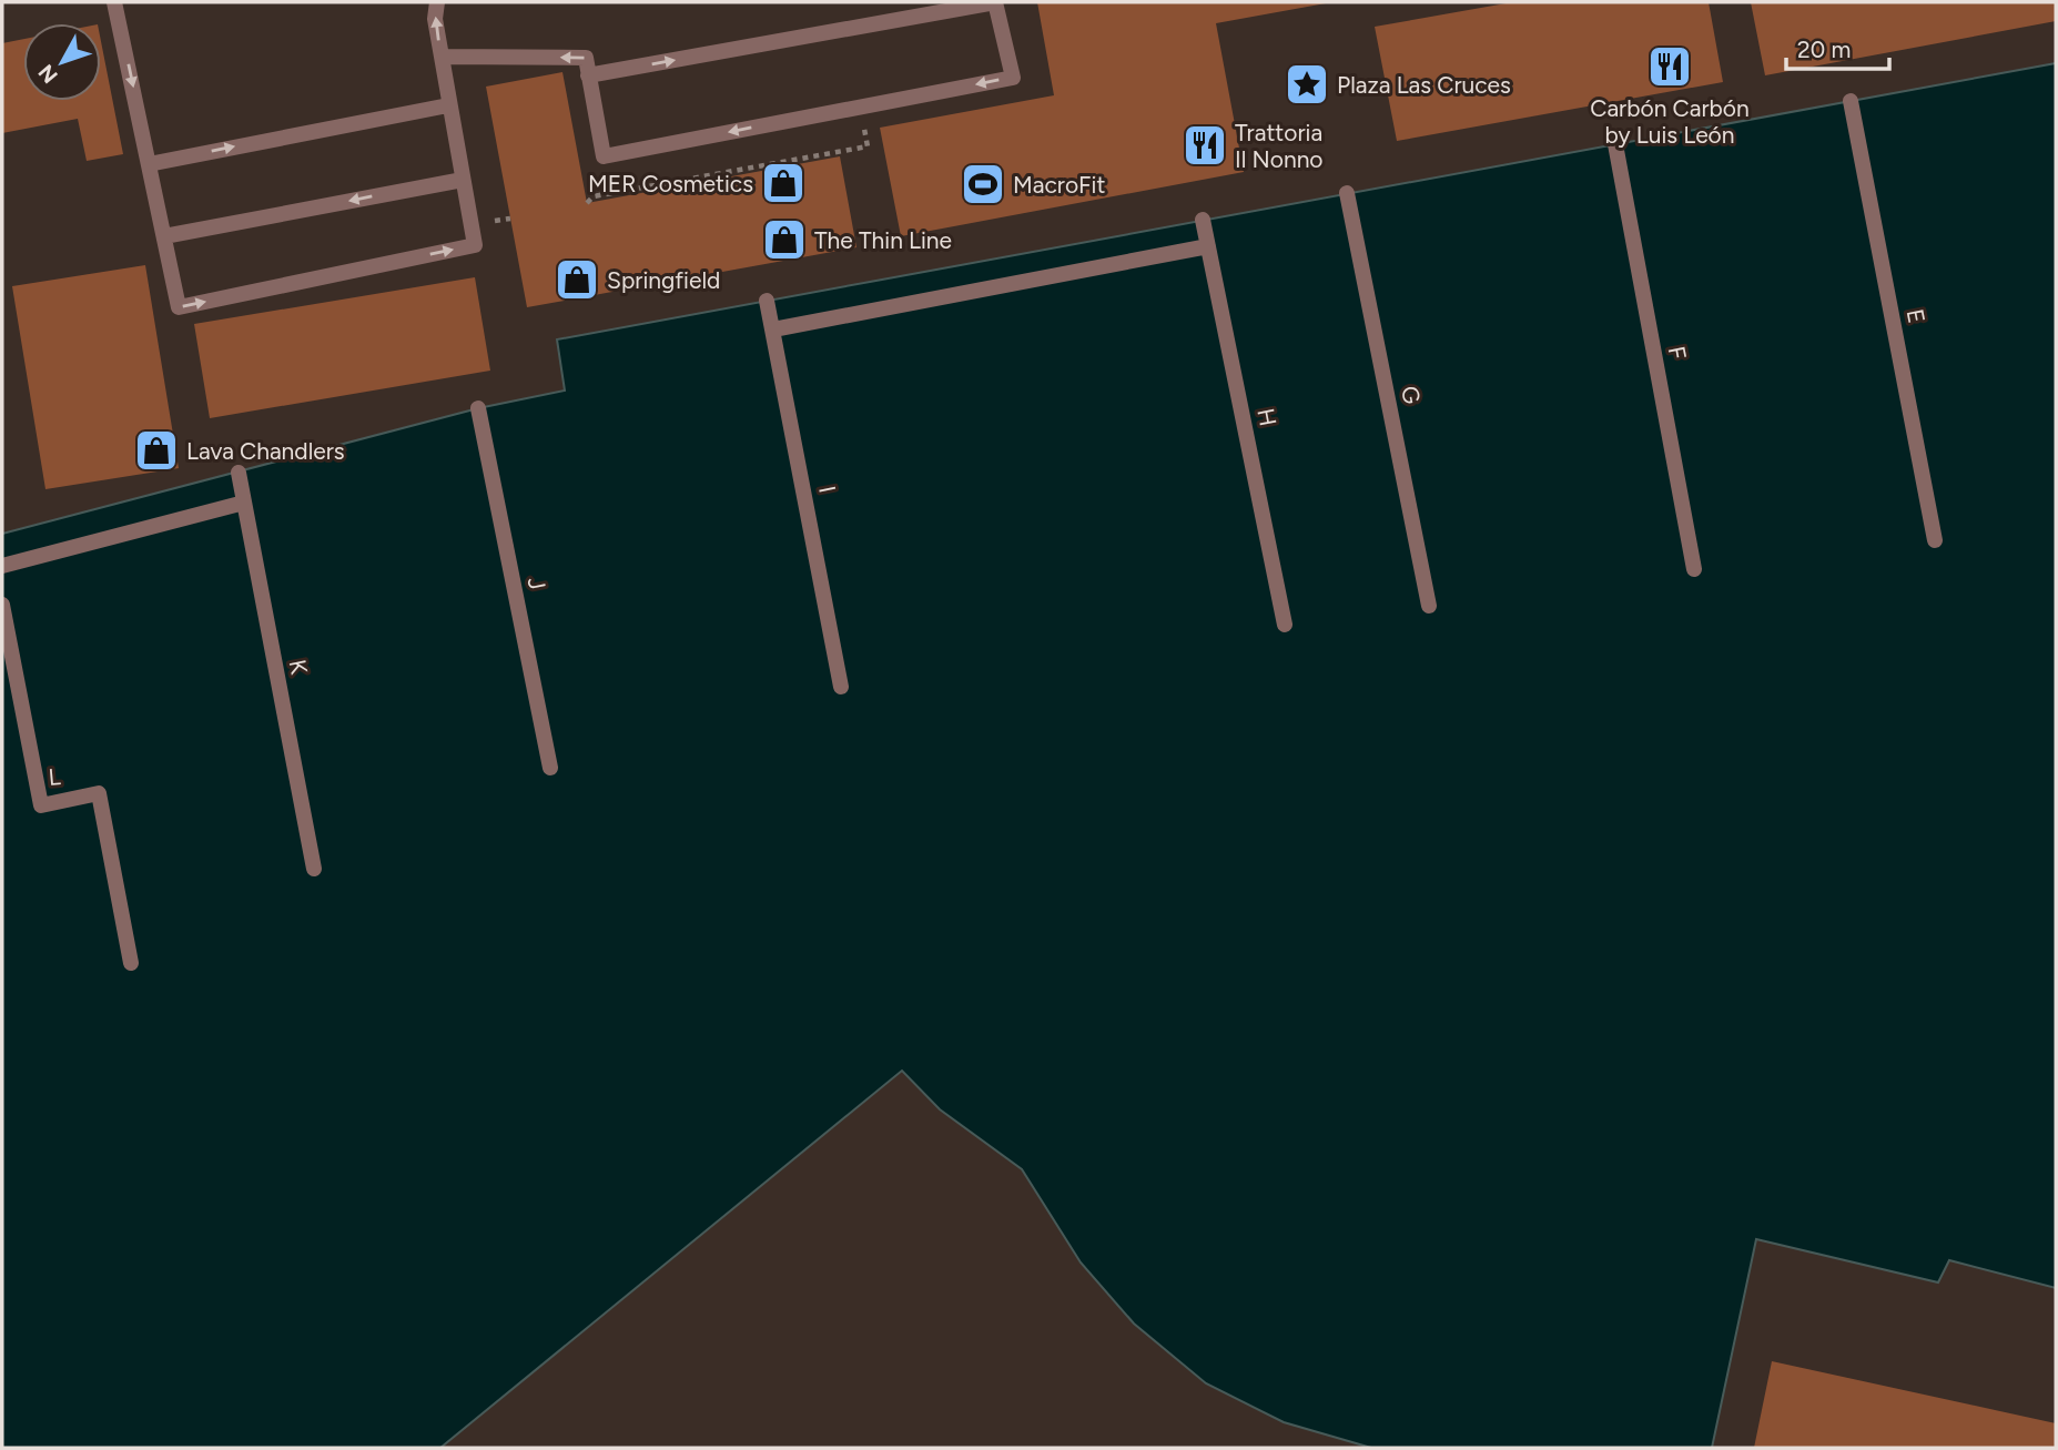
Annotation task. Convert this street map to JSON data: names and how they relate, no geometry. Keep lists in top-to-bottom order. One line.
{"streets":{"street":["E","F","G","H","I","J","K","L"]},"places":{"restaurant":["Carbón Carbón by Luis León","Trattoria Il Nonno"],"place":["Plaza Las Cruces"],"shop":["MER Cosmetics","The Thin Line","Springfield","Lava Chandlers"],"sports":["MacroFit"]},"scale_bar":"20 m","north":"bottom left"}
